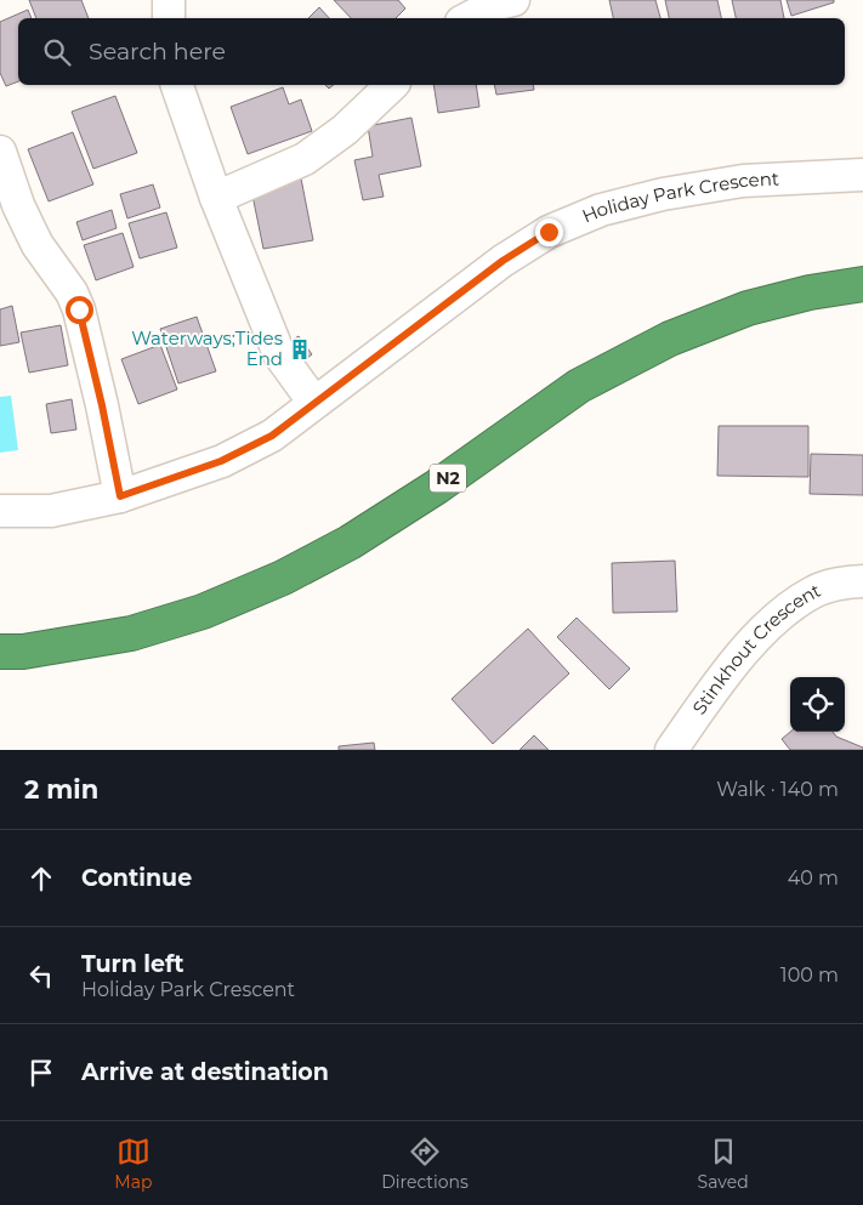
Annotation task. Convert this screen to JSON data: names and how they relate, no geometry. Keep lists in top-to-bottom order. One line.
{"streets":{"highway":["N2"],"street":["Holiday Park Crescent","Stinkhout Crescent"]},"places":{"building":["Waterways;Tides End"]},"page":{"search":"Search here","heading":["2 min","Walk · 140 m"],"list":[["Continue","40 m"],["Turn left","Holiday Park Crescent","100 m"],"Arrive at destination"],"nav":["Map","Directions","Saved"]}}
